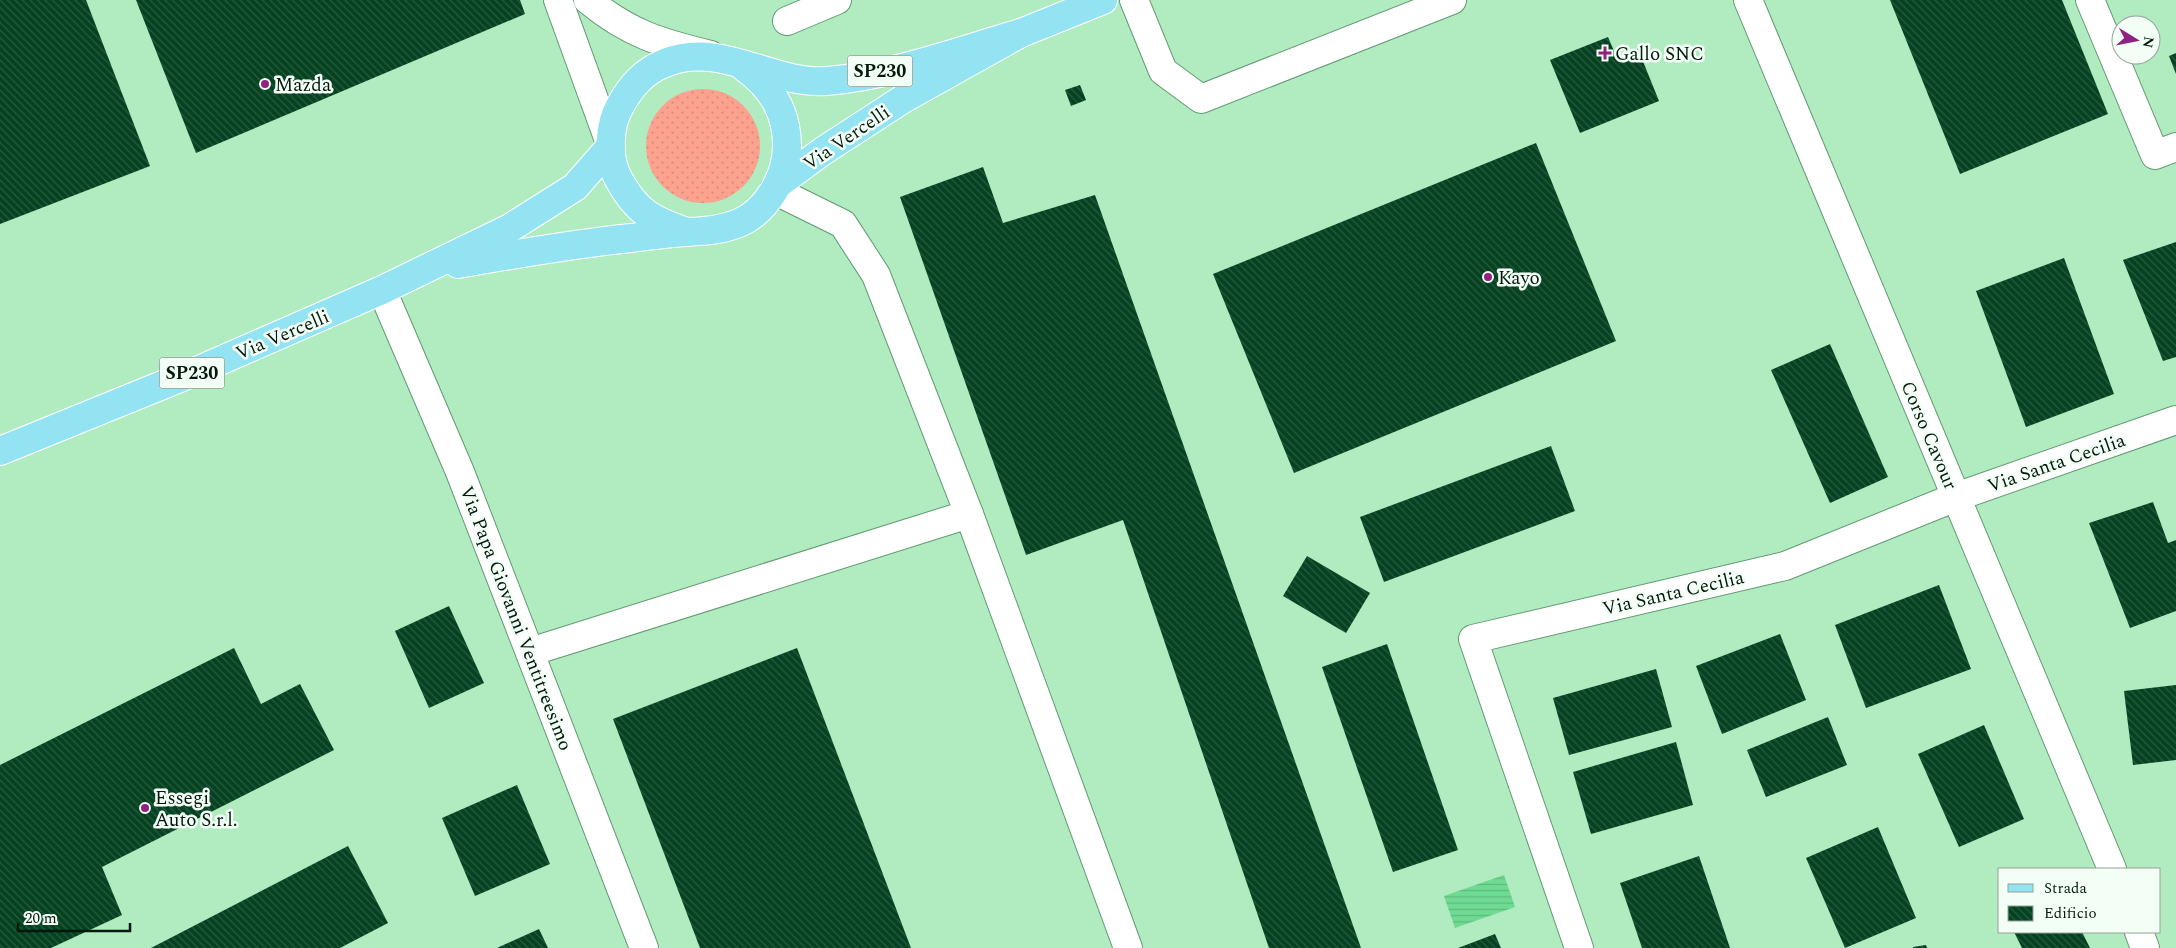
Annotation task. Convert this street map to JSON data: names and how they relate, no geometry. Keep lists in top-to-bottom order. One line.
{"streets":{"main road":["SP230","Via Vercelli"],"street":["Corso Cavour","Via Santa Cecilia","Via Papa Giovanni Ventitreesimo"]},"crossings":[["Via Vercelli","Via Papa Giovanni Ventitreesimo"],["Corso Cavour","Via Santa Cecilia"]],"places":{"health":["Gallo SNC"],"other":["Mazda","Kayo","Essegi Auto S.r.l."]},"legend":["Strada","Edificio"],"scale_bar":"20 m","north":"right"}
